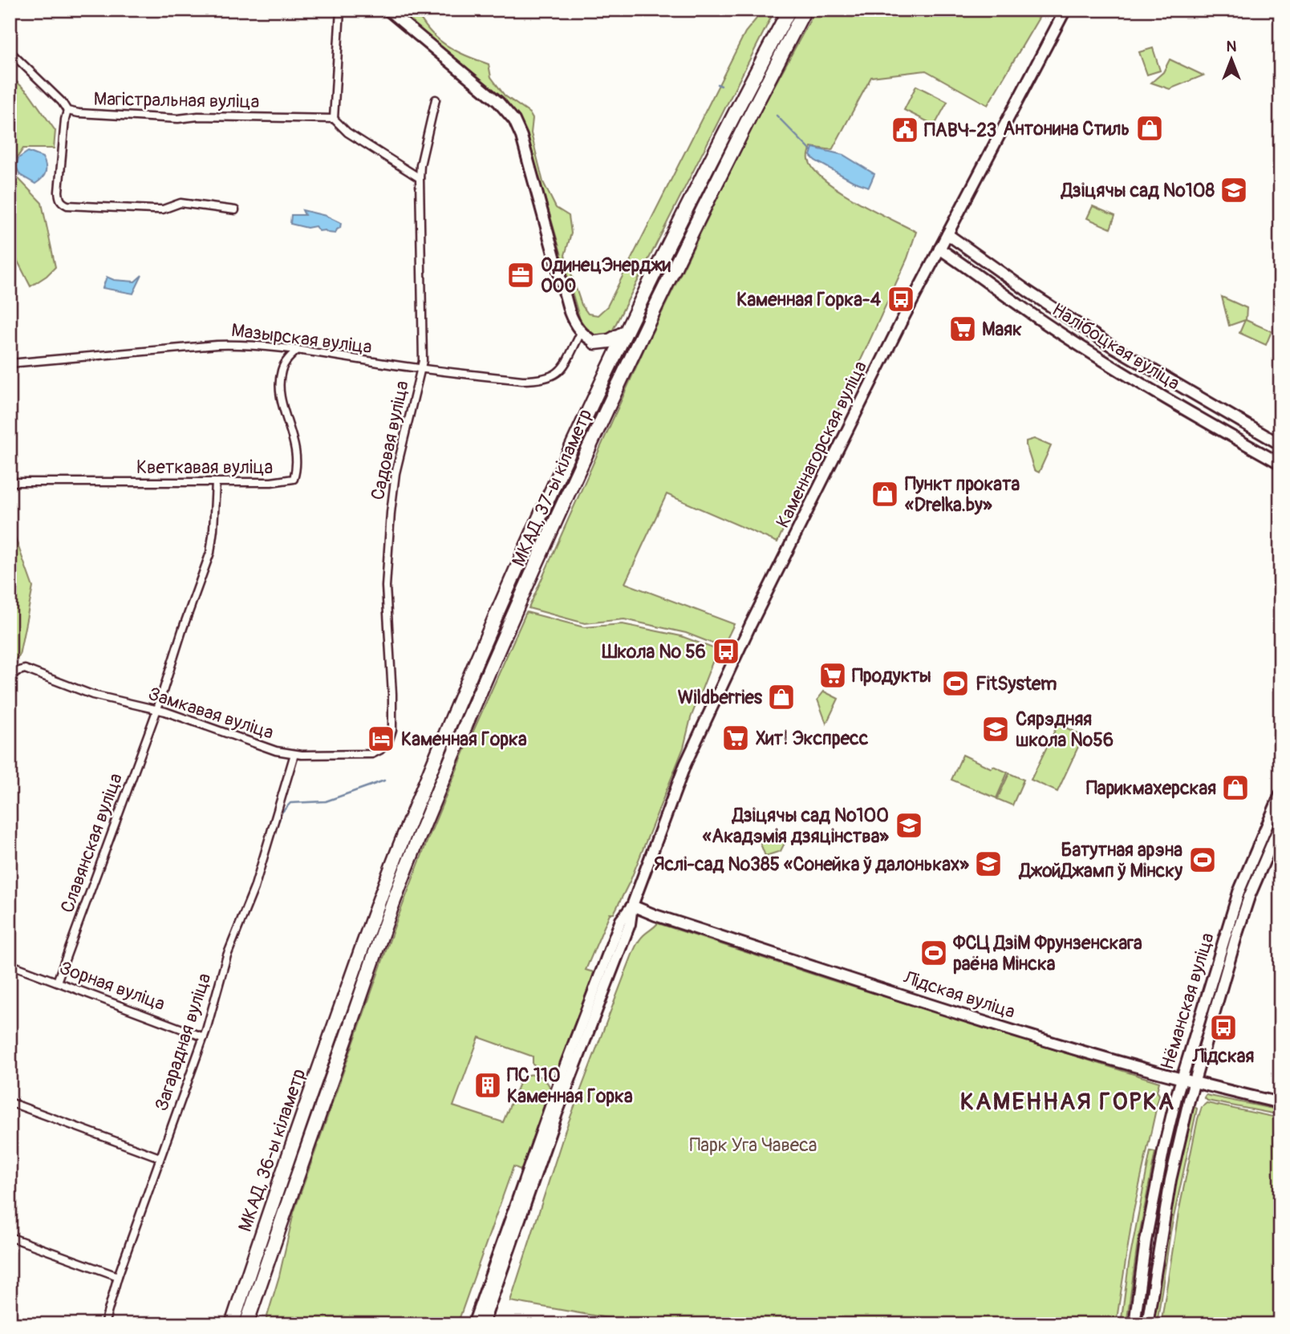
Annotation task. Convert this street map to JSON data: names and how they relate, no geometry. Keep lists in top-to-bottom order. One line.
{"streets":{"highway":["МКАД, 37-ы кіламетр","МКАД, 36-ы кіламетр"],"main road":["Налібоцкая вуліца","Каменнагорская вуліца","Лідская вуліца","Нёманская вуліца"],"street":["Магістральная вуліца","Мазырская вуліца","Садовая вуліца","Кветкавая вуліца","Замкавая вуліца","Славянская вуліца","Зорная вуліца","Загарадная вуліца"]},"crossings":[["Мазырская вуліца","Садовая вуліца"],["Мазырская вуліца","Кветкавая вуліца"],["Налібоцкая вуліца","Каменнагорская вуліца"],["Садовая вуліца","Замкавая вуліца"],["Каменнагорская вуліца","Лідская вуліца"],["Кветкавая вуліца","Славянская вуліца"],["МКАД, 37-ы кіламетр","МКАД, 36-ы кіламетр"],["Замкавая вуліца","Славянская вуліца"],["Замкавая вуліца","Загарадная вуліца"],["Славянская вуліца","Зорная вуліца"],["Зорная вуліца","Загарадная вуліца"],["Лідская вуліца","Нёманская вуліца"]],"districts":["КАМЕННАЯ ГОРКА"],"parks":["Парк Уга Чавеса"],"places":{"shop":["Антонина Стиль","Пункт проката «Drelka.by»","Wildberries","Парикмахерская"],"public building":["ПАВЧ-23"],"school or university":["Дзіцячы сад №108","Сярэдняя школа №56","Дзіцячы сад №100 «Акадэмія дзяцінства»","Яслі-сад №385 «Сонейка ў далоньках»"],"office":["ОдинецЭнерджи ООО"],"bus stop":["Каменная Горка-4","Школа № 56","Лідская"],"supermarket":["Маяк","Продукты","Хит! Экспресс"],"sports":["FitSystem","Батутная арэна ДжойДжамп ў Мінску","ФСЦ ДзіМ Фрунзенскага раёна Мінска"],"hotel":["Каменная Горка"],"building":["ПС 110 Каменная Горка"]},"north":"top"}
